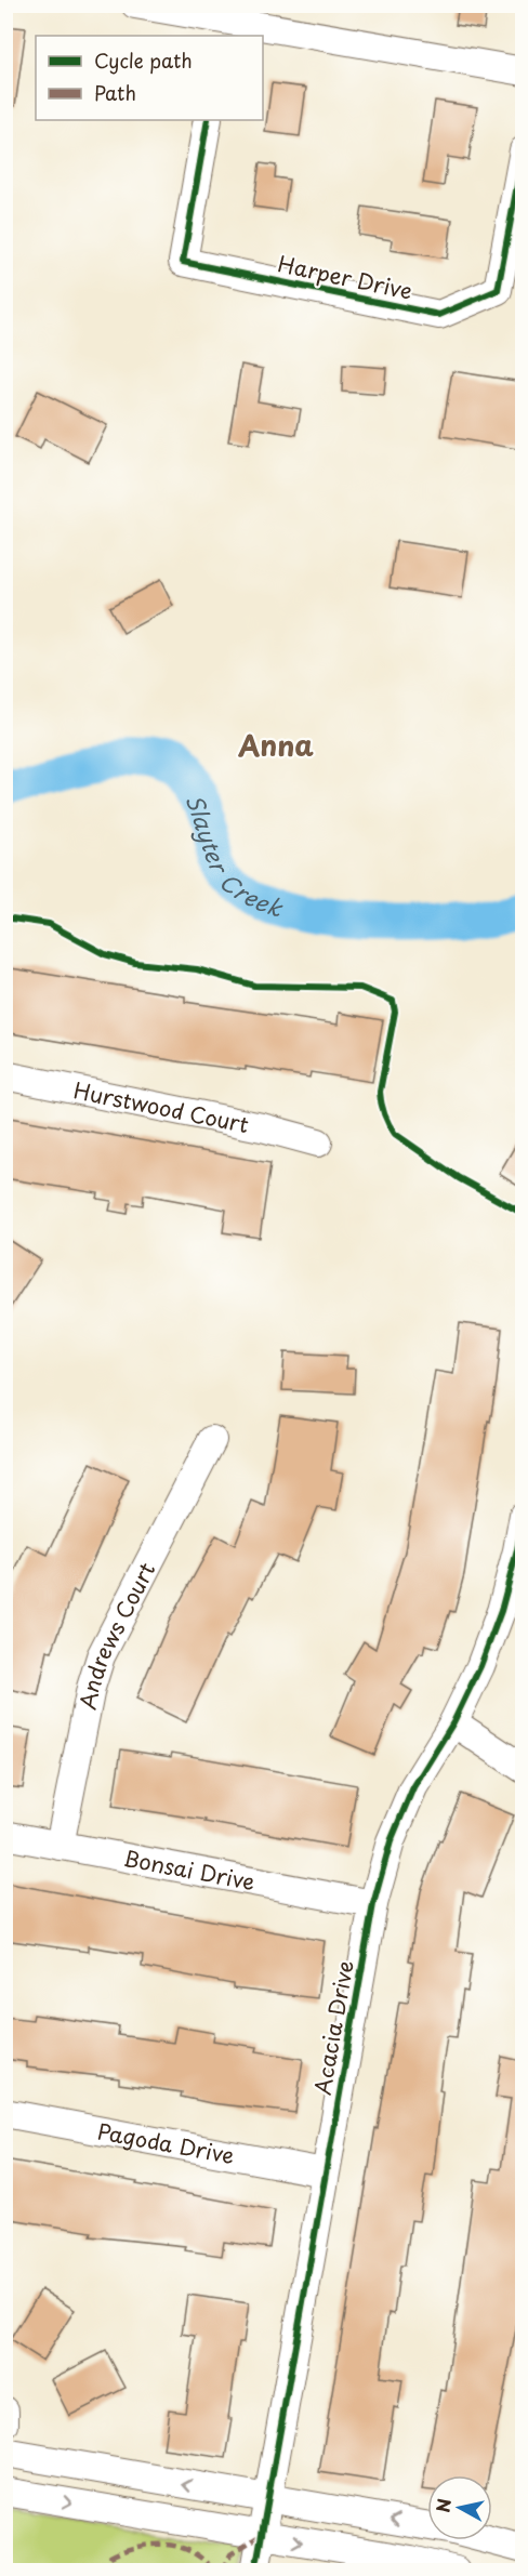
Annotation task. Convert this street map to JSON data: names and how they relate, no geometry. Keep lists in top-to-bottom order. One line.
{"streets":{"street":["Harper Drive","Hurstwood Court","Andrews Court","Bonsai Drive","Acacia Drive","Pagoda Drive"]},"crossings":[["Andrews Court","Bonsai Drive"],["Bonsai Drive","Acacia Drive"],["Acacia Drive","Pagoda Drive"]],"districts":["Anna"],"water":["Slayter Creek"],"legend":["Cycle path","Path"],"north":"left"}
